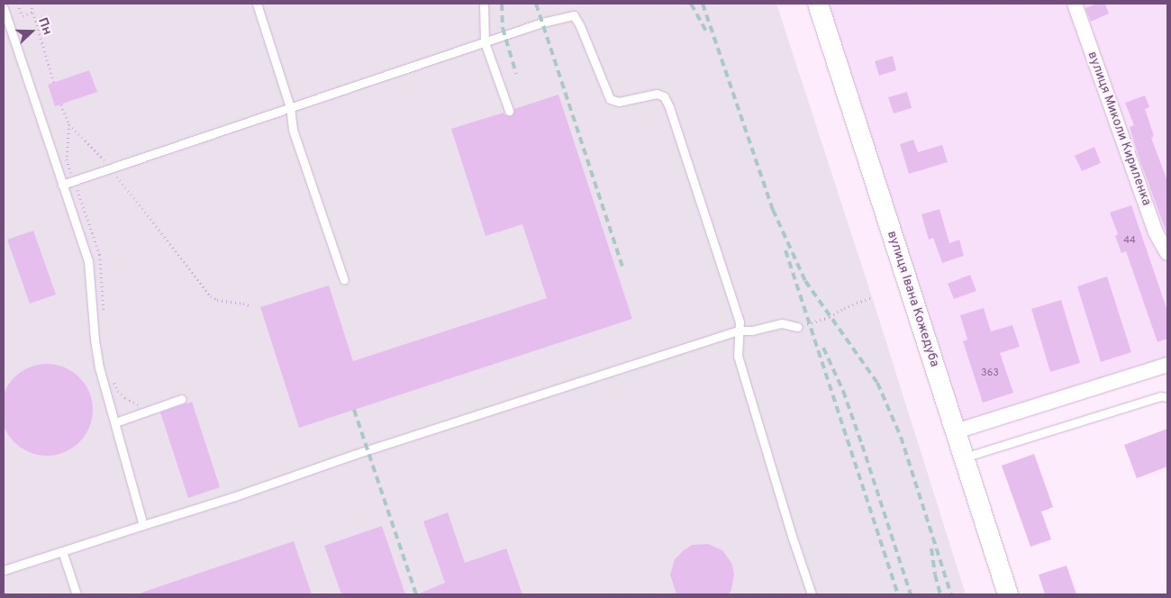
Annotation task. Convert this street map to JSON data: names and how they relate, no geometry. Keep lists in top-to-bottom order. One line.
{"streets":{"street":["вулиця Миколи Кириленка","вулиця Івана Кожедуба"]},"house_numbers":["44","363"],"north":"right"}
